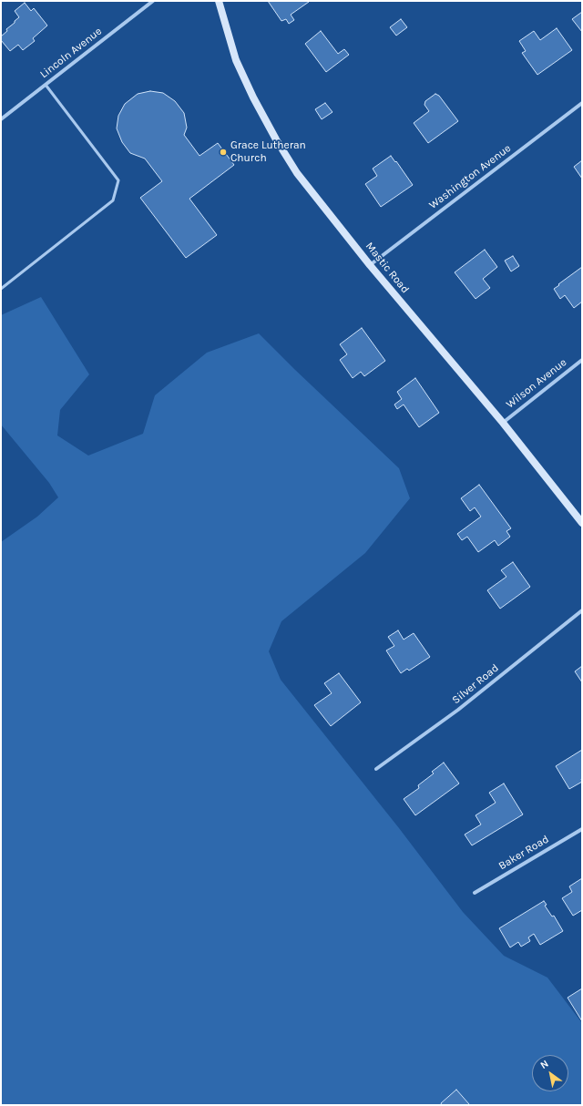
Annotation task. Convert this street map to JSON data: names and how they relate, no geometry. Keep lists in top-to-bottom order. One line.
{"streets":{"main road":["Mastic Road"],"street":["Lincoln Avenue","Washington Avenue","Wilson Avenue","Silver Road","Baker Road"]},"crossings":[["Washington Avenue","Mastic Road"],["Mastic Road","Wilson Avenue"]],"places":["Grace Lutheran Church"],"north":"top left"}
